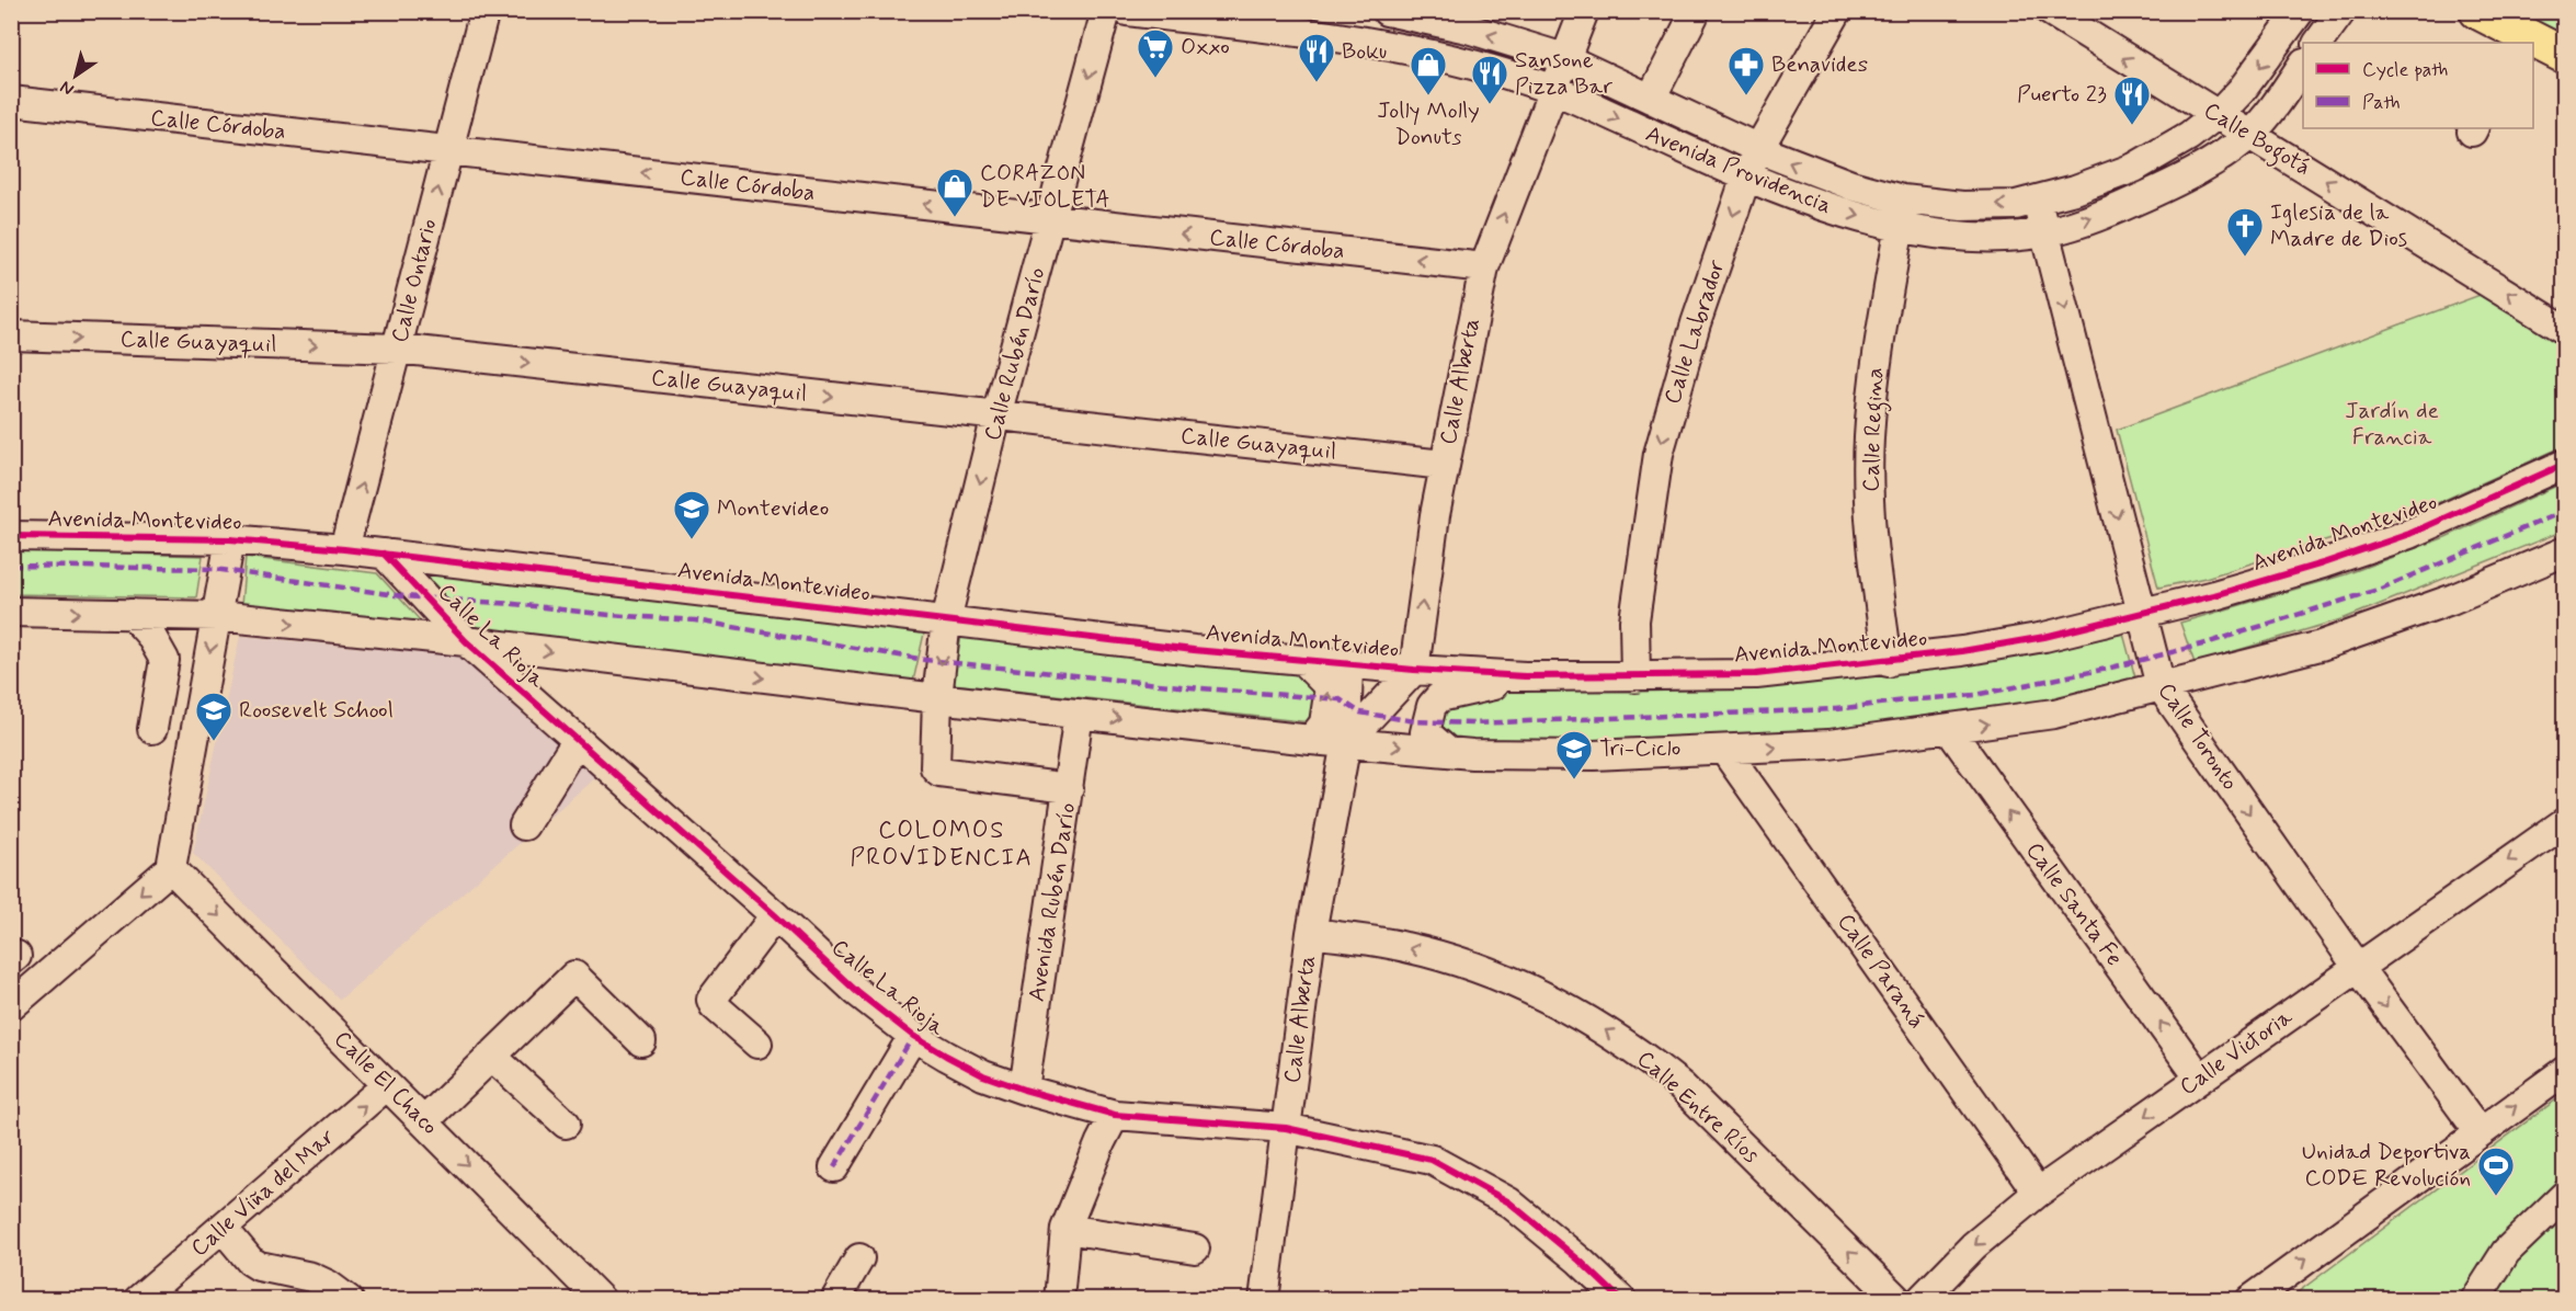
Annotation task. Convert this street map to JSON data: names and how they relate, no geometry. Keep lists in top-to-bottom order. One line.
{"streets":{"street":["Calle Córdoba","Calle Bogotá","Avenida Providencia","Calle Ontario","Calle Labrador","Calle Guayaquil","Calle Rubén Darío","Calle Alberta","Calle Regina","Avenida Montevideo","Calle La Rioja","Calle Toronto","Avenida Rubén Darío","Calle Santa Fe","Calle Paraná","Calle Victoria","Calle El Chaco","Calle Entre Ríos","Calle Viña del Mar"]},"crossings":[["Calle Córdoba","Calle Ontario"],["Calle Córdoba","Calle Rubén Darío"],["Calle Córdoba","Calle Alberta"],["Calle Bogotá","Avenida Providencia"],["Avenida Providencia","Calle Labrador"],["Avenida Providencia","Calle Alberta"],["Avenida Providencia","Calle Regina"],["Avenida Providencia","Calle Toronto"],["Calle Ontario","Calle Guayaquil"],["Calle Ontario","Avenida Montevideo"],["Calle Labrador","Avenida Montevideo"],["Calle Guayaquil","Calle Rubén Darío"],["Calle Guayaquil","Calle Alberta"],["Calle Rubén Darío","Avenida Montevideo"],["Calle Rubén Darío","Avenida Rubén Darío"],["Calle Alberta","Avenida Montevideo"],["Calle Alberta","Calle La Rioja"],["Calle Alberta","Calle Entre Ríos"],["Calle Regina","Avenida Montevideo"],["Avenida Montevideo","Calle La Rioja"],["Avenida Montevideo","Calle Toronto"],["Calle La Rioja","Avenida Rubén Darío"],["Calle Toronto","Calle Victoria"],["Calle Santa Fe","Calle Victoria"],["Calle Paraná","Calle Victoria"],["Calle El Chaco","Calle Viña del Mar"]],"one_way":["Calle Córdoba","Calle Bogotá","Calle Ontario","Calle Labrador","Calle Guayaquil","Calle Rubén Darío","Calle Toronto","Calle Santa Fe","Calle Entre Ríos","Calle Viña del Mar"],"districts":["COLOMOS PROVIDENCIA"],"parks":["Jardín de Francia"],"places":{"supermarket":["Oxxo"],"restaurant":["Boku","Sansone Pizza Bar","Puerto 23"],"shop":["Jolly Molly Donuts","CORAZON DE VIOLETA"],"pharmacy":["Benavides"],"church":["Iglesia de la Madre de Dios"],"school or university":["Montevideo","Roosevelt School","Tri-Ciclo"],"sports":["Unidad Deportiva CODE Revolución"]},"legend":["Cycle path","Path"],"north":"bottom left"}
